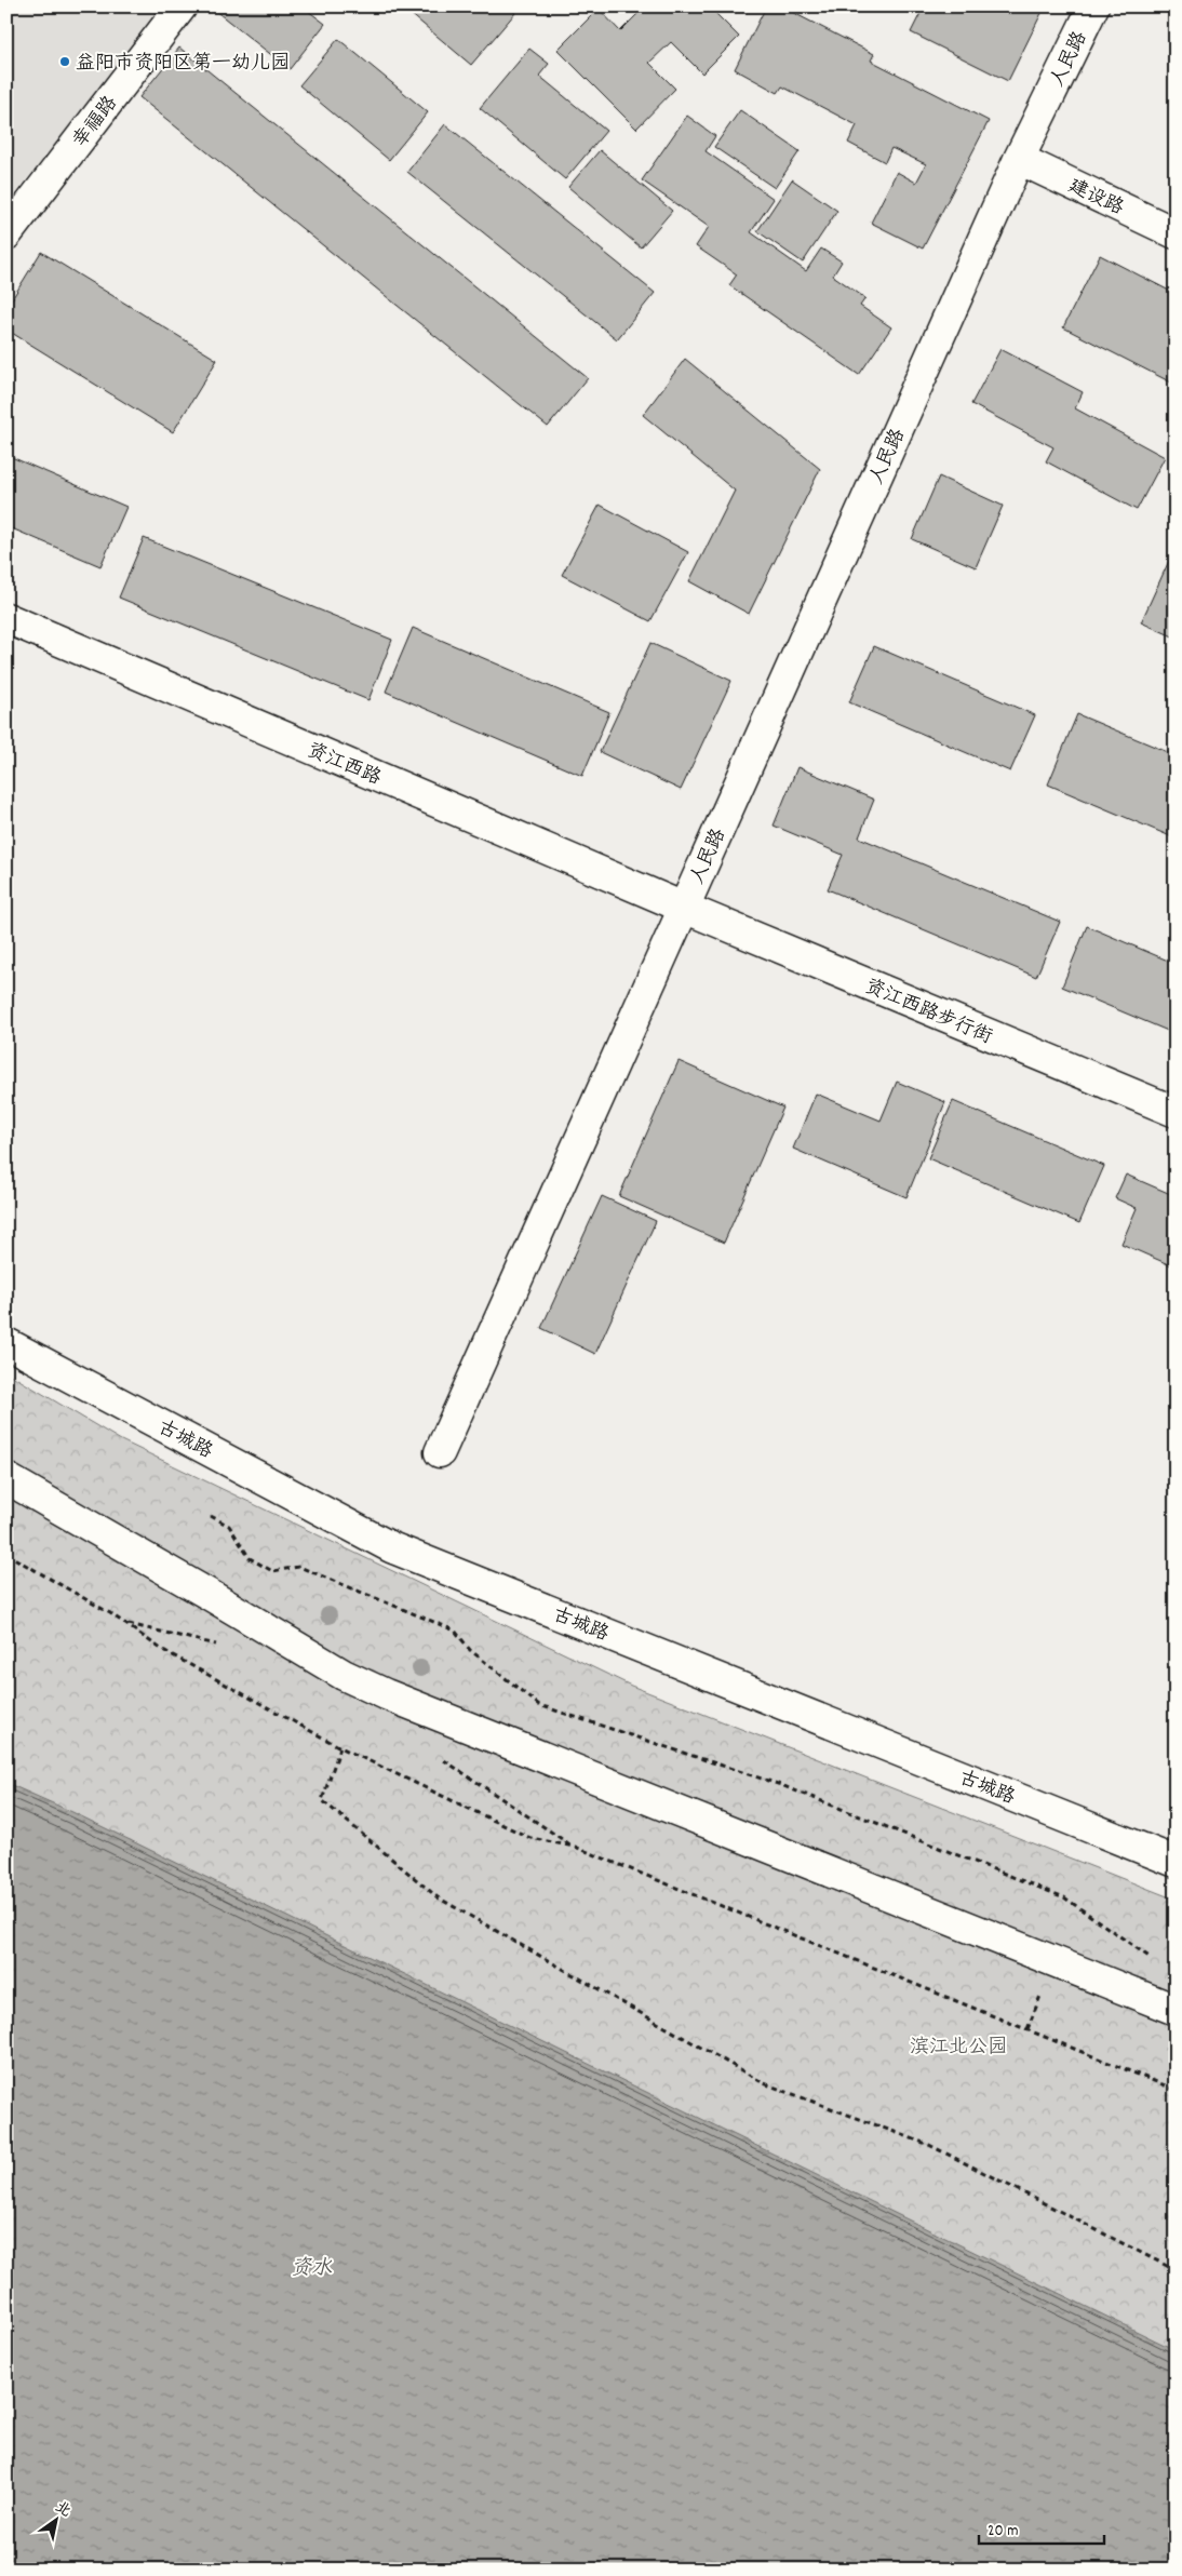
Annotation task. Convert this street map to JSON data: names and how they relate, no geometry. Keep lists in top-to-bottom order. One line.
{"streets":{"street":["人民路","幸福路","建设路","资江西路","资江西路步行街","古城路"]},"crossings":[["人民路","建设路"],["人民路","资江西路"],["人民路","资江西路步行街"],["资江西路","资江西路步行街"]],"water":["资水"],"parks":["滨江北公园"],"places":["益阳市资阳区第一幼儿园"],"scale_bar":"20 m","north":"top right"}
